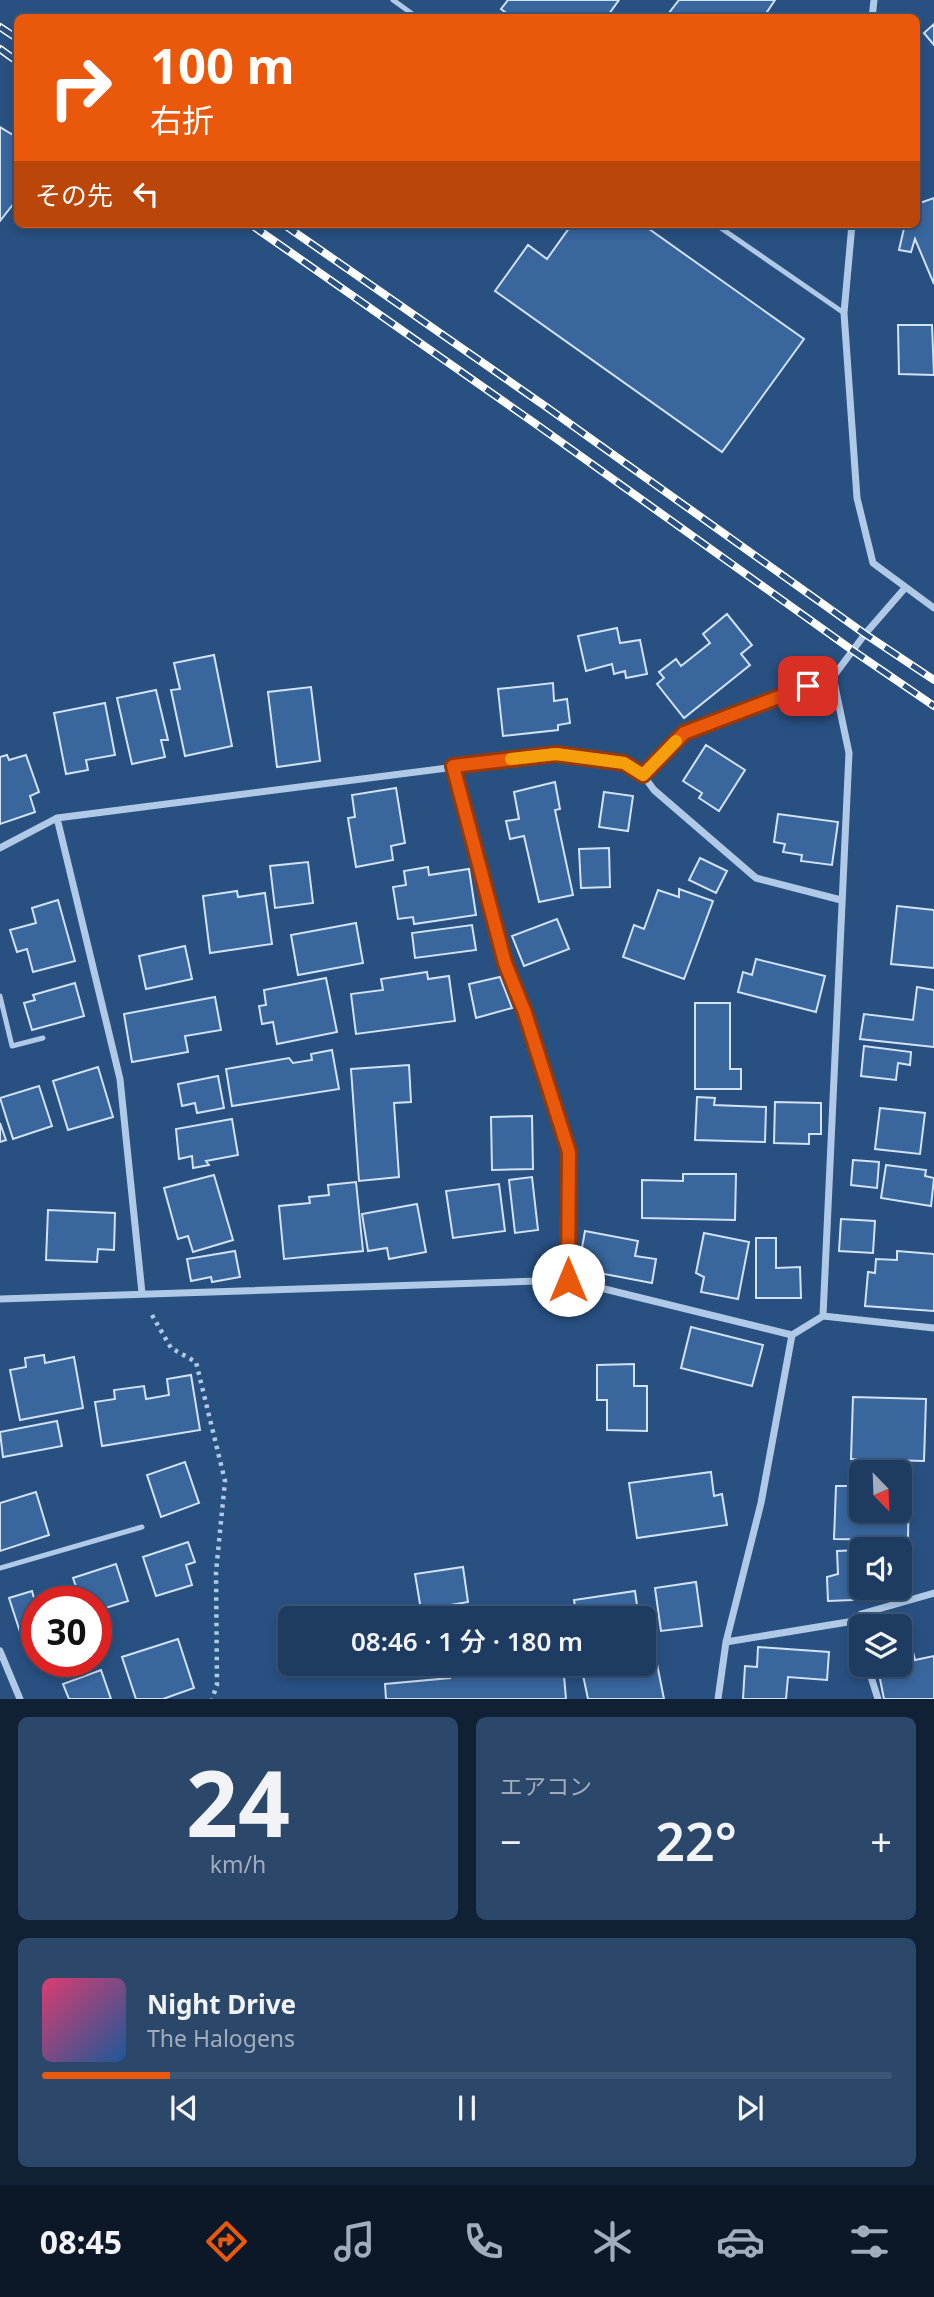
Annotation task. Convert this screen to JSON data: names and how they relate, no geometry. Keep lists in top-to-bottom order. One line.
{"north":"bottom right","page":{"turn":["100 m","右折"],"then":"その先","limit":"30","trip":"08:46 · 1 分 · 180 m","tile":[["24","km/h"],"エアコン"],"heat":["−","22°","+"],"song":["Night Drive","The Halogens"],"tabs":"08:45"}}
